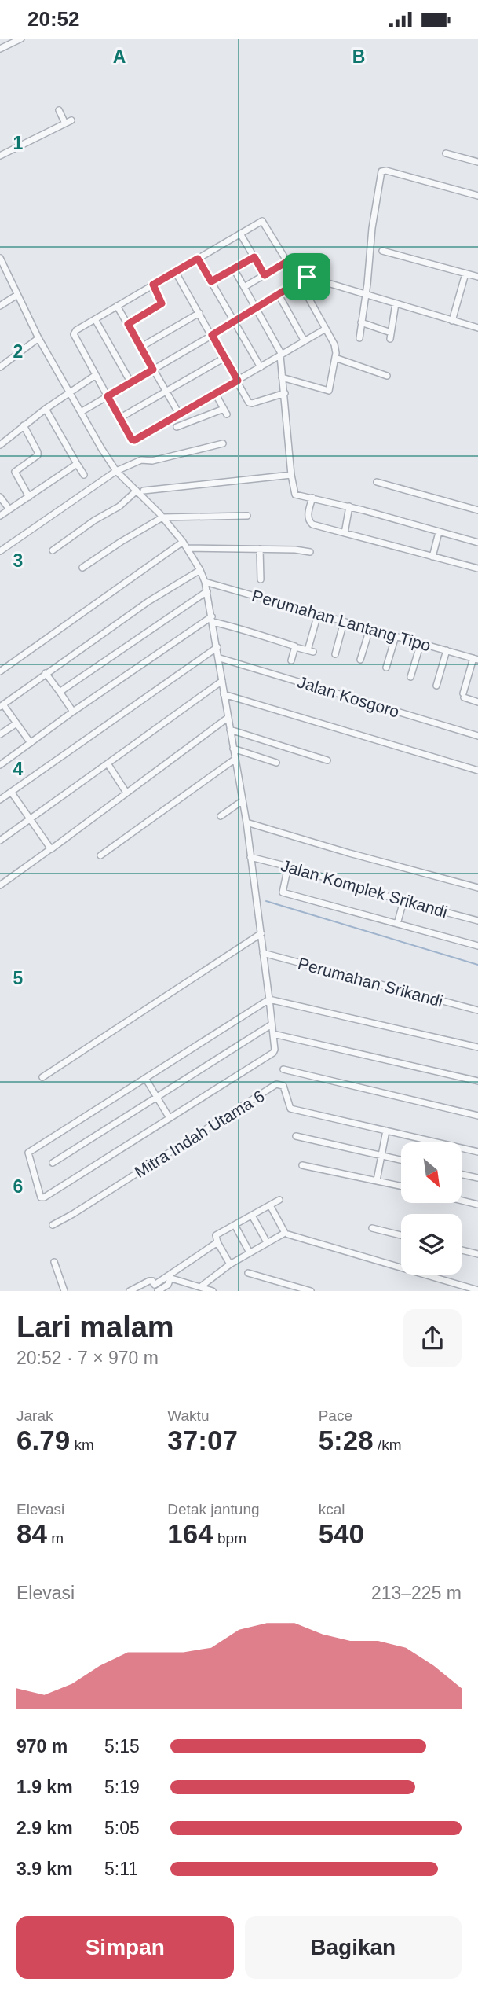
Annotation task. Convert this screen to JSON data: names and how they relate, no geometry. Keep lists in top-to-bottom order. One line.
{"streets":{"street":["Perumahan Lantang Tipo","Jalan Kosgoro","Jalan Komplek Srikandi","Perumahan Srikandi","Mitra Indah Utama 6"]},"north":"bottom right","page":{"status":"20:52","heading":["Lari malam","20:52 · 7 × 970 m"],"stats":[["Jarak","6.79 km"],["Waktu","37:07"],["Pace","5:28 /km"],["Elevasi","84 m"],["Detak jantung","164 bpm"],["kcal","540"]],"chart":["Elevasi","213–225 m"],"list":[{"name":"970 m","note":"5:15"},{"name":"1.9 km","note":"5:19"},{"name":"2.9 km","note":"5:05"},{"name":"3.9 km","note":"5:11"}],"buttons":["Simpan","Bagikan"]},"grid":{"columns":["A","B"],"rows":["1","2","3","4","5","6"]}}
